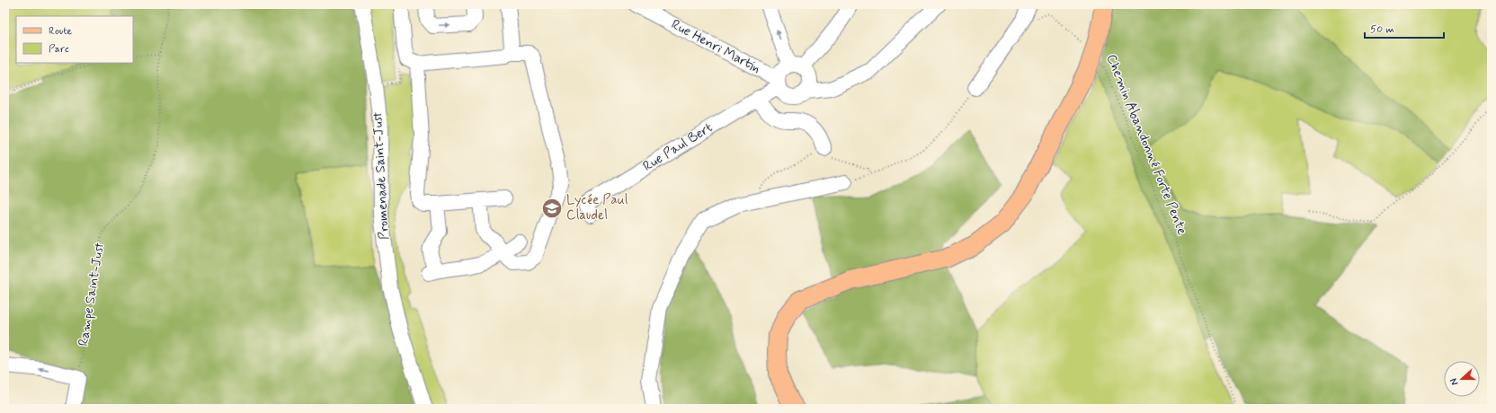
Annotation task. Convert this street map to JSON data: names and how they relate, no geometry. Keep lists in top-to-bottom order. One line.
{"streets":{"street":["Rue Henri Martin","Rue Paul Bert","Promenade Saint-Just"],"path":["Chemin Abandonné Forte Pente","Rampe Saint-Just"]},"crossings":[["Rue Henri Martin","Rue Paul Bert"]],"places":{"school or university":["Lycée Paul Claudel"]},"legend":["Route","Parc"],"scale_bar":"50 m","north":"left"}
